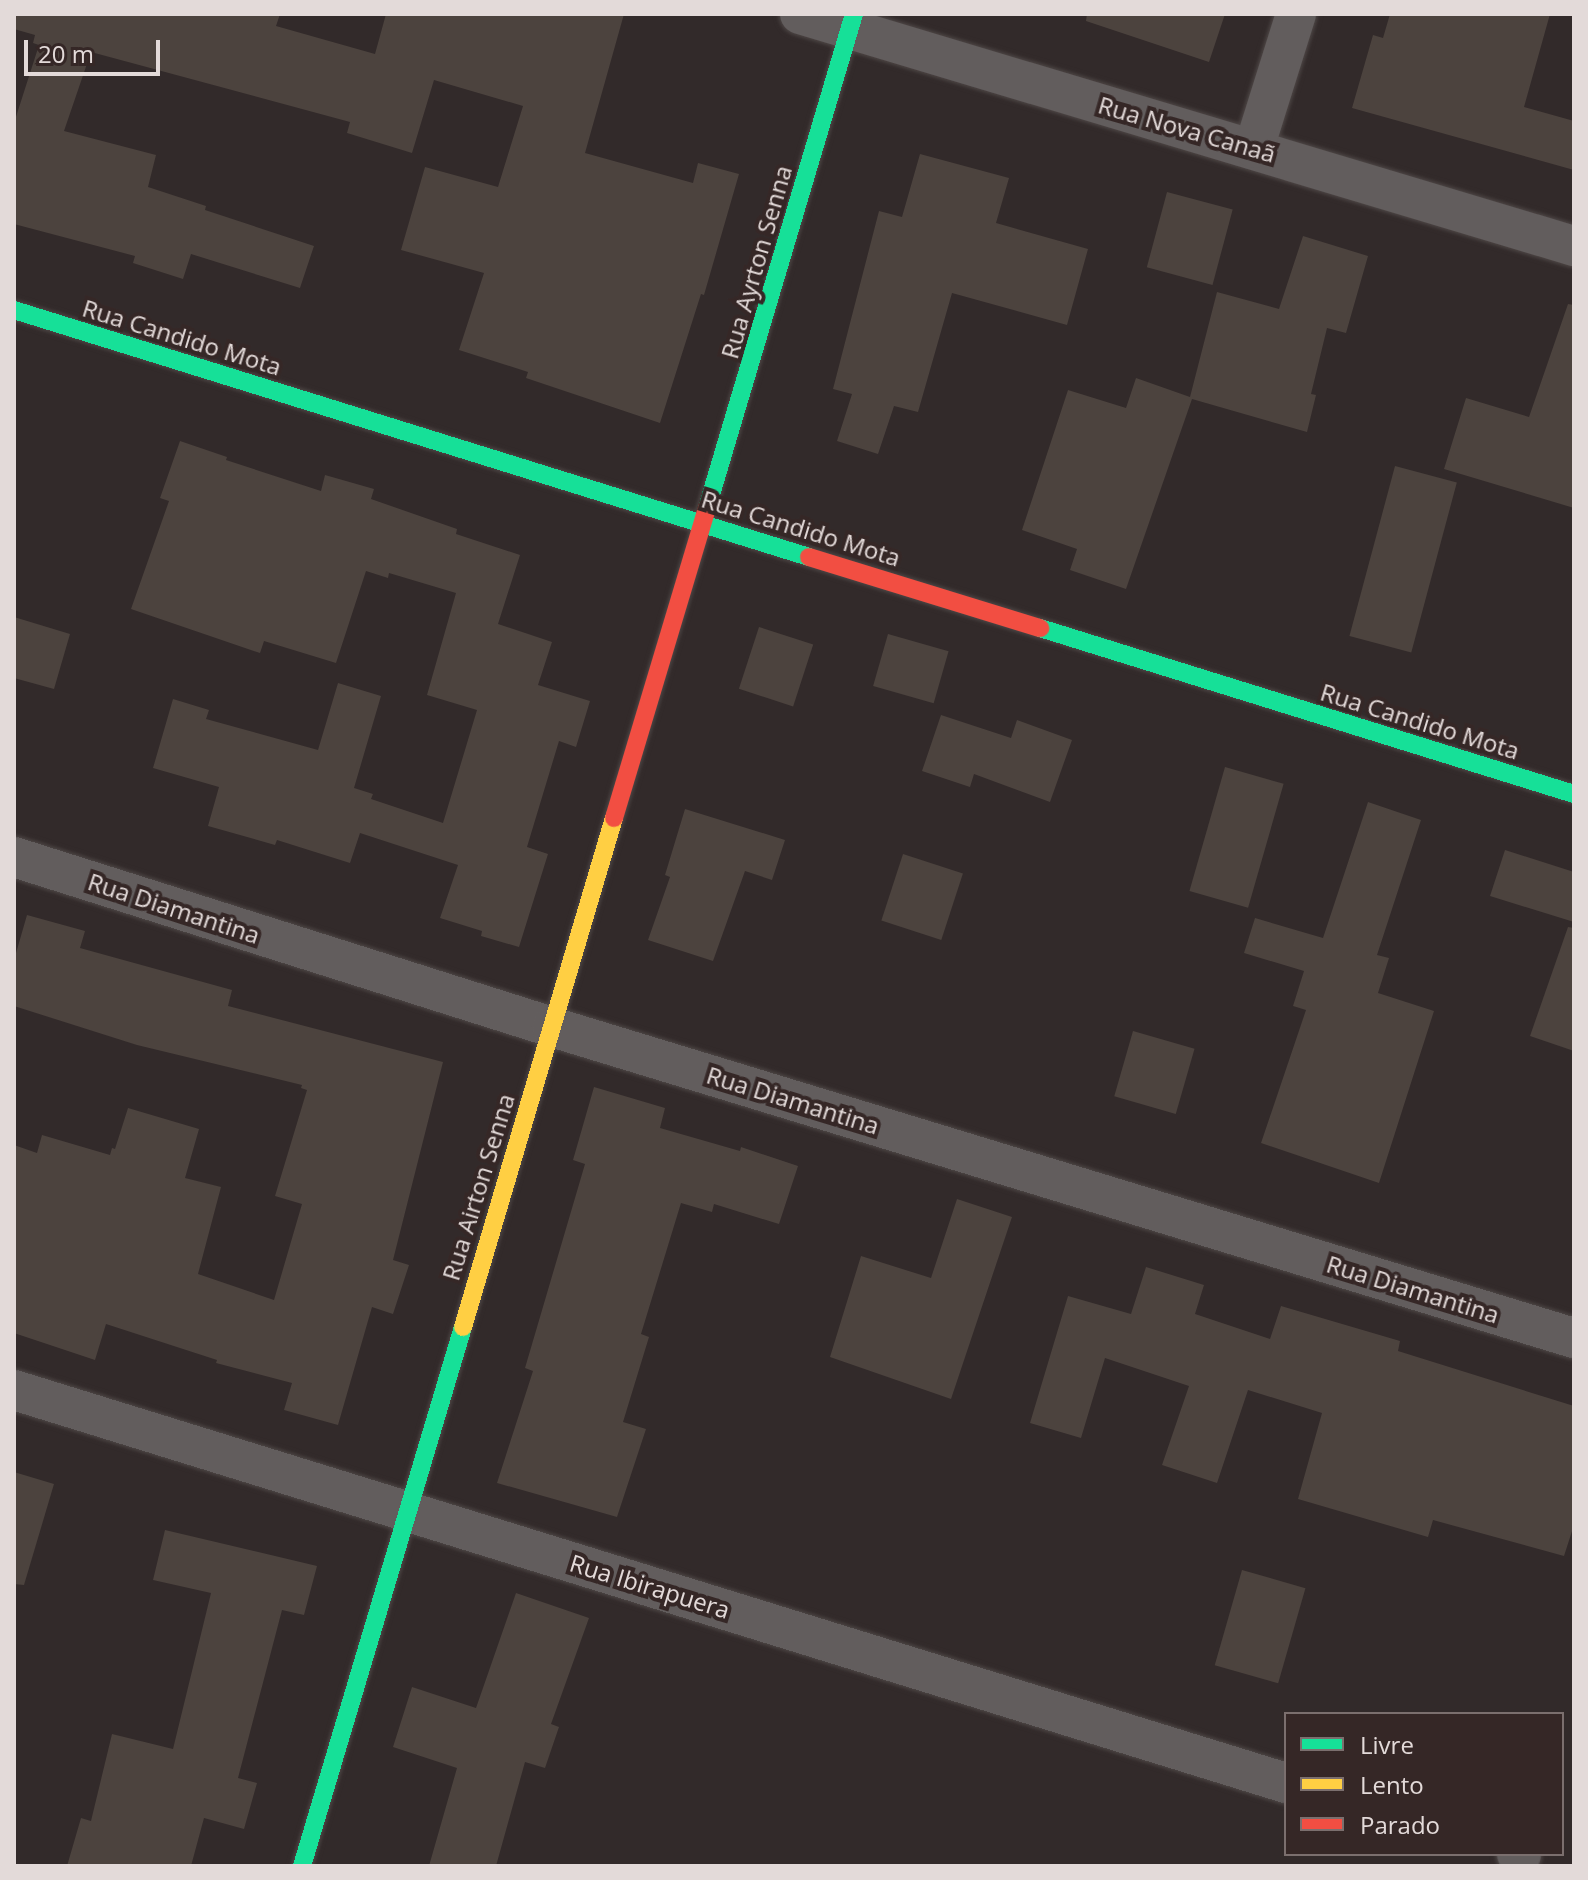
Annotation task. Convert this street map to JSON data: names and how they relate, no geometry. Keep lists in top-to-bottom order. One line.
{"streets":{"street":["Rua Nova Canaã","Rua Ayrton Senna","Rua Candido Mota","Rua Diamantina","Rua Airton Senna","Rua Ibirapuera"]},"crossings":[["Rua Nova Canaã","Rua Ayrton Senna"],["Rua Ayrton Senna","Rua Candido Mota"],["Rua Ayrton Senna","Rua Airton Senna"],["Rua Candido Mota","Rua Airton Senna"],["Rua Diamantina","Rua Airton Senna"],["Rua Airton Senna","Rua Ibirapuera"]],"legend":["Livre","Lento","Parado"],"scale_bar":"20 m"}
